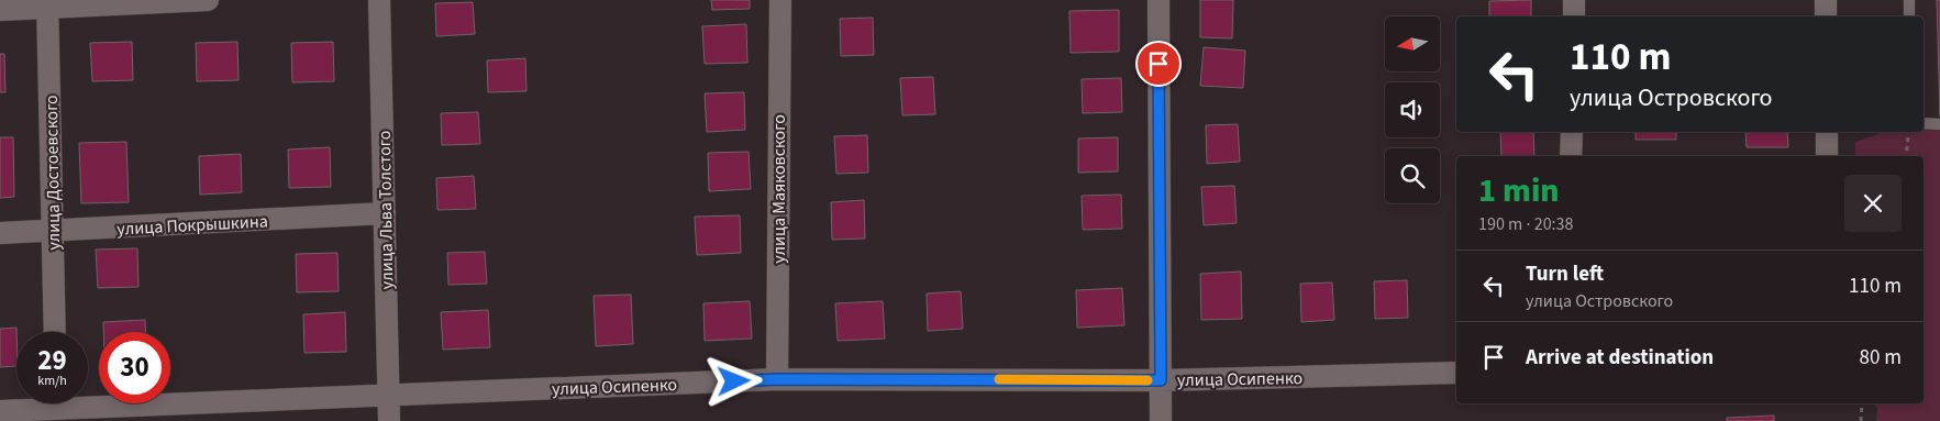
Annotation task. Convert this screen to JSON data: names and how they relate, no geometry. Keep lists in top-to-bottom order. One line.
{"streets":{"street":["улица Достоевского","улица Маяковского","улица Льва Толстого","улица Покрышкина","улица Осипенко"]},"crossings":[["улица Достоевского","улица Покрышкина"],["улица Маяковского","улица Осипенко"],["улица Льва Толстого","улица Покрышкина"],["улица Льва Толстого","улица Осипенко"]],"north":"left","page":{"turn":["110 m","улица Островского"],"heading":["1 min","190 m · 20:38"],"list":[{"name":"Turn left","note":"улица Островского","value":"110 m"},{"name":"Arrive at destination","value":"80 m"}],"speed":"29 km/h","limit":"30"}}
